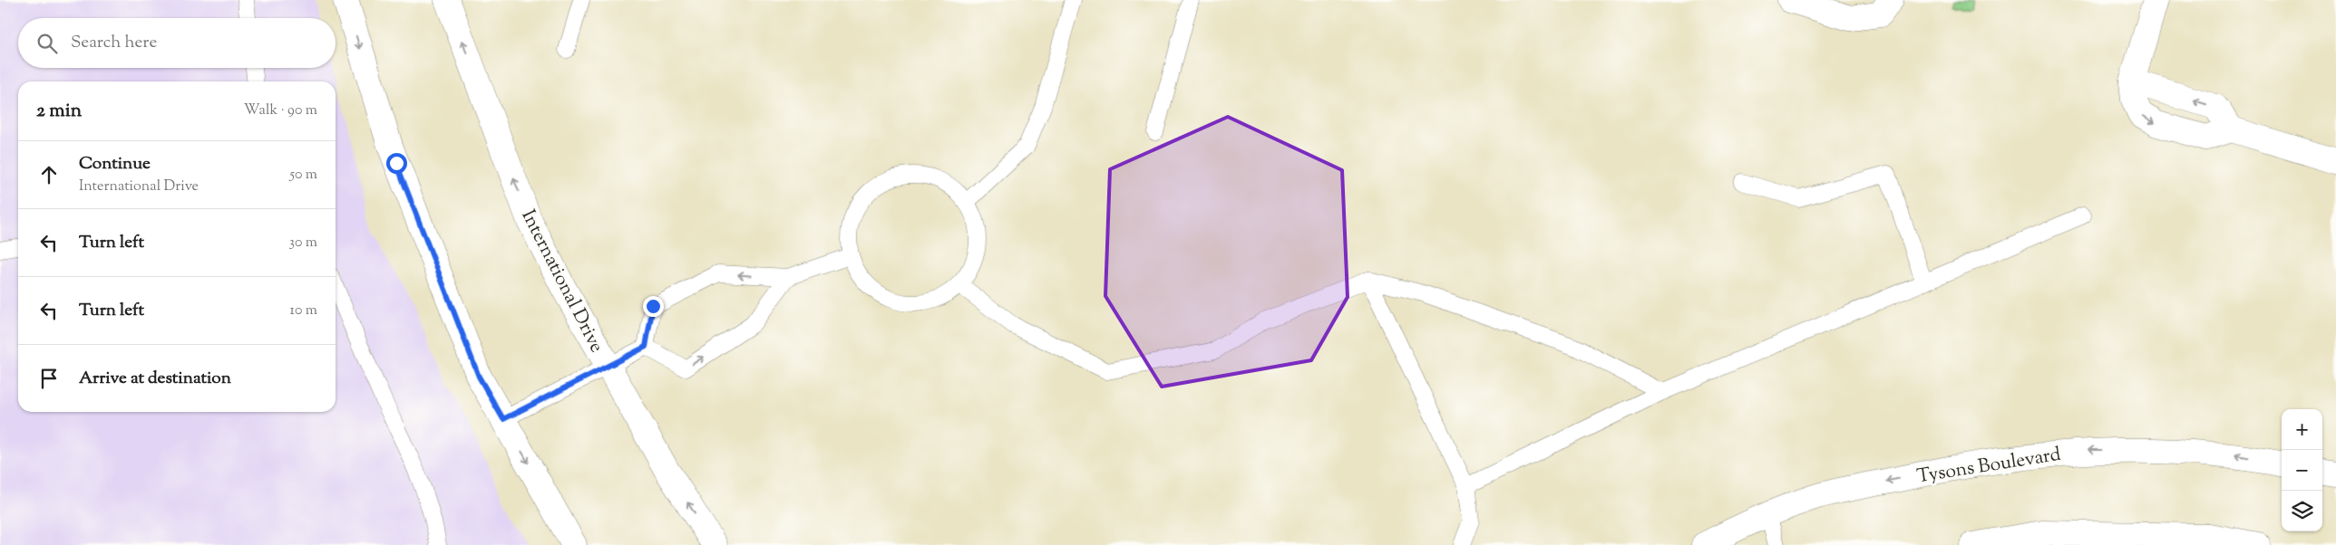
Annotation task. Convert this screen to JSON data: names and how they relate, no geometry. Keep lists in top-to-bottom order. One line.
{"streets":{"street":["International Drive","Tysons Boulevard"]},"page":{"search":"Search here","heading":["2 min","Walk · 90 m"],"list":[["Continue","International Drive","50 m"],["Turn left","30 m"],["Turn left","10 m"],"Arrive at destination"],"map_buttons":["+","−"]}}
